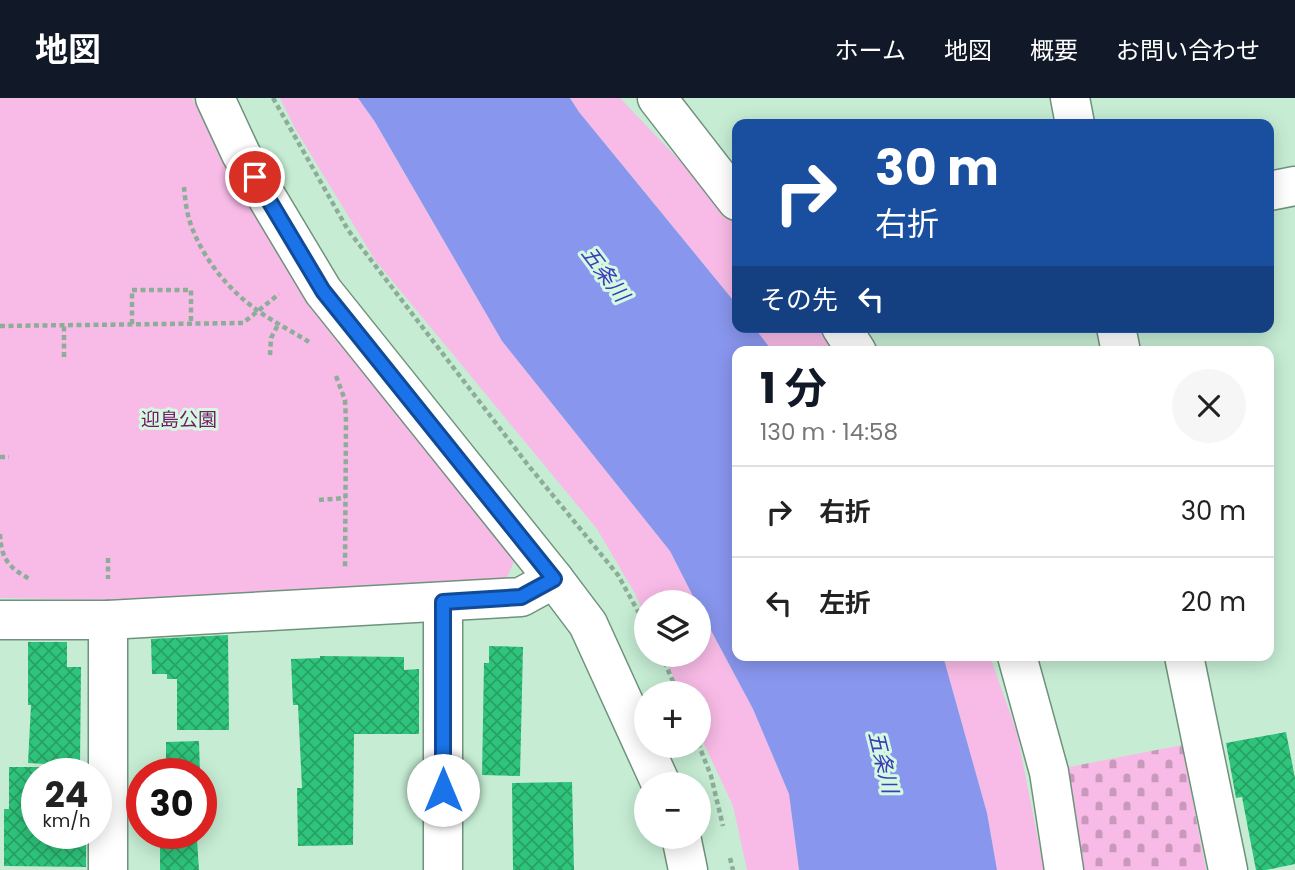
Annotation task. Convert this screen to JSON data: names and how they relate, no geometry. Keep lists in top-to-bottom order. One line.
{"water":["五条川"],"parks":["迎島公園"],"page":{"header":"地図","nav":["ホーム","地図","概要","お問い合わせ"],"turn":["30 m","右折"],"then":"その先","heading":["1 分","130 m · 14:58"],"list":[{"name":"右折","value":"30 m"},{"name":"左折","value":"20 m"}],"map_buttons":["+","−"],"speed":"24 km/h","limit":"30"}}
